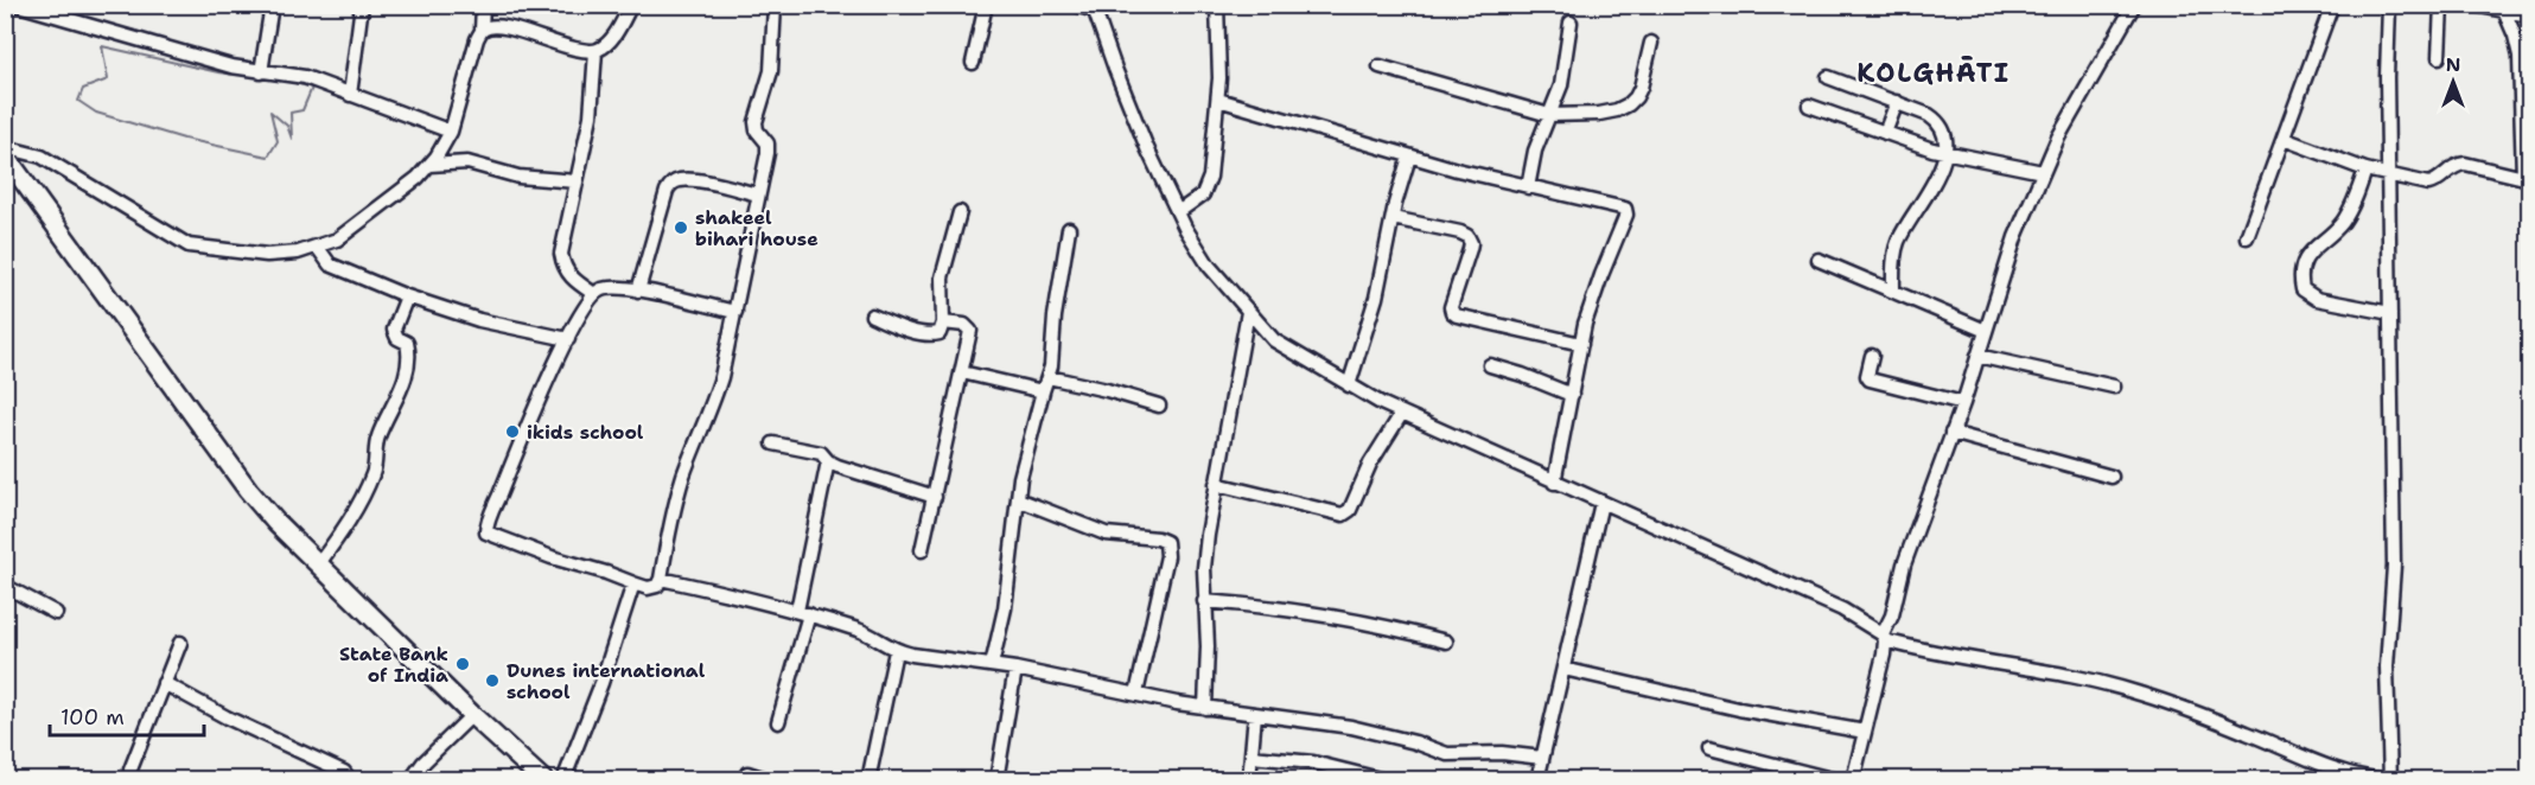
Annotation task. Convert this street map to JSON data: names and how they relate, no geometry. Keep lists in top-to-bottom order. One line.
{"districts":["KOLGHĀTI"],"places":["shakeel bihari house","ikids school","State Bank of India","Dunes international school"],"scale_bar":"100 m","north":"top"}
